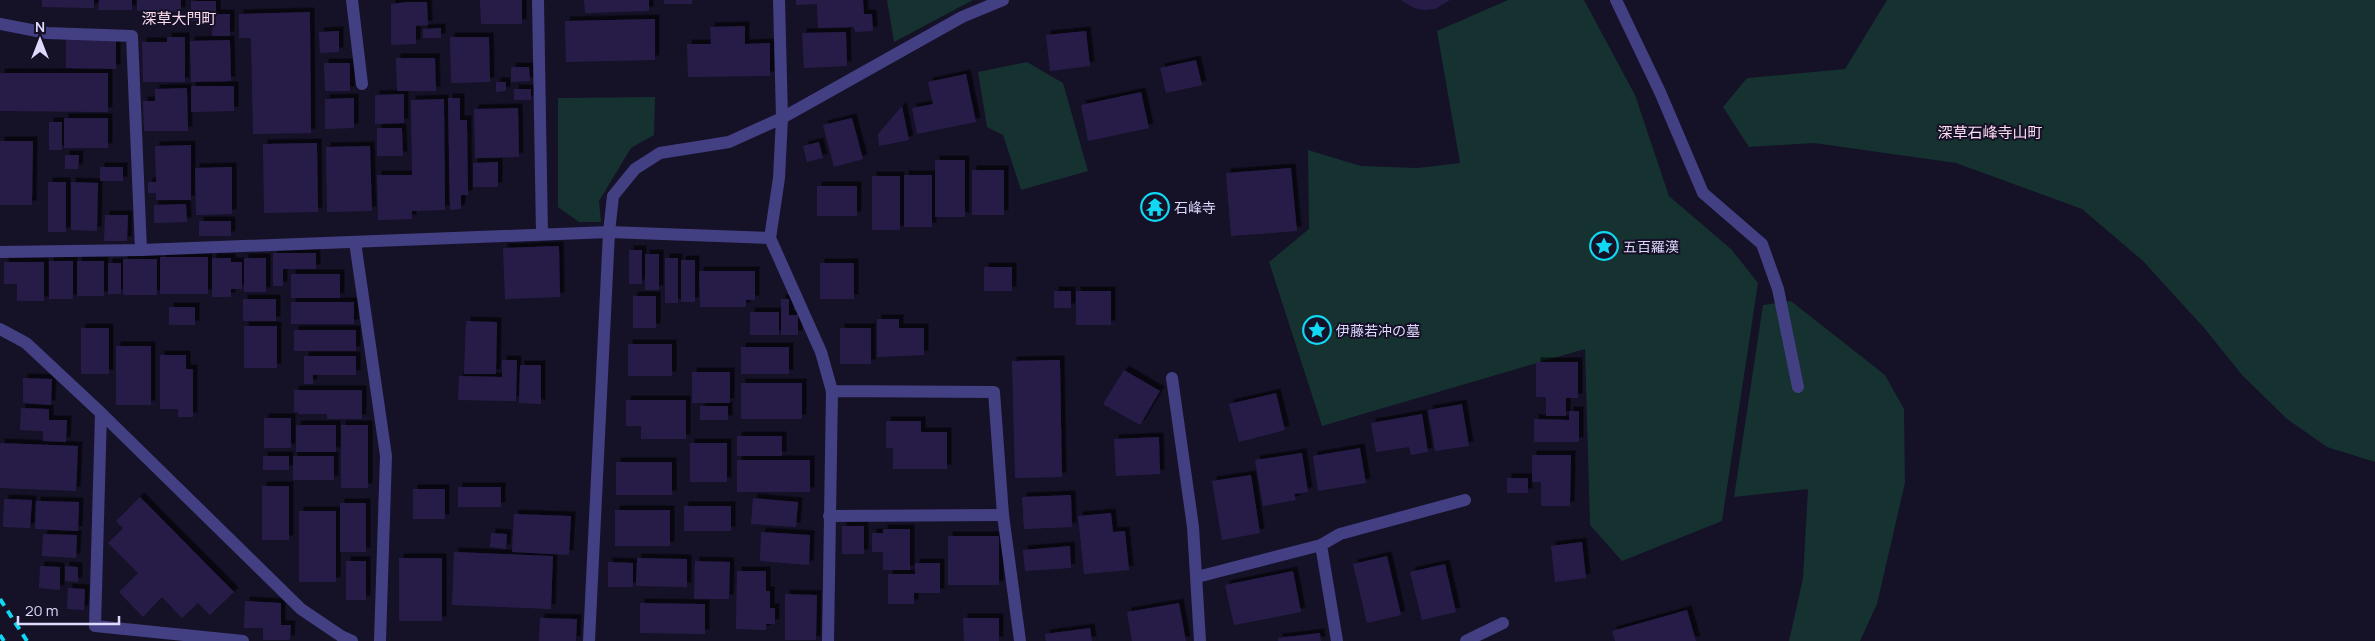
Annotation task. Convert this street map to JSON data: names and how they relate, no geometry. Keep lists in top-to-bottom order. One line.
{"districts":["深草大門町","深草石峰寺山町"],"places":{"temple":["石峰寺"],"place":["五百羅漢","伊藤若冲の墓"]},"scale_bar":"20 m","north":"top"}
